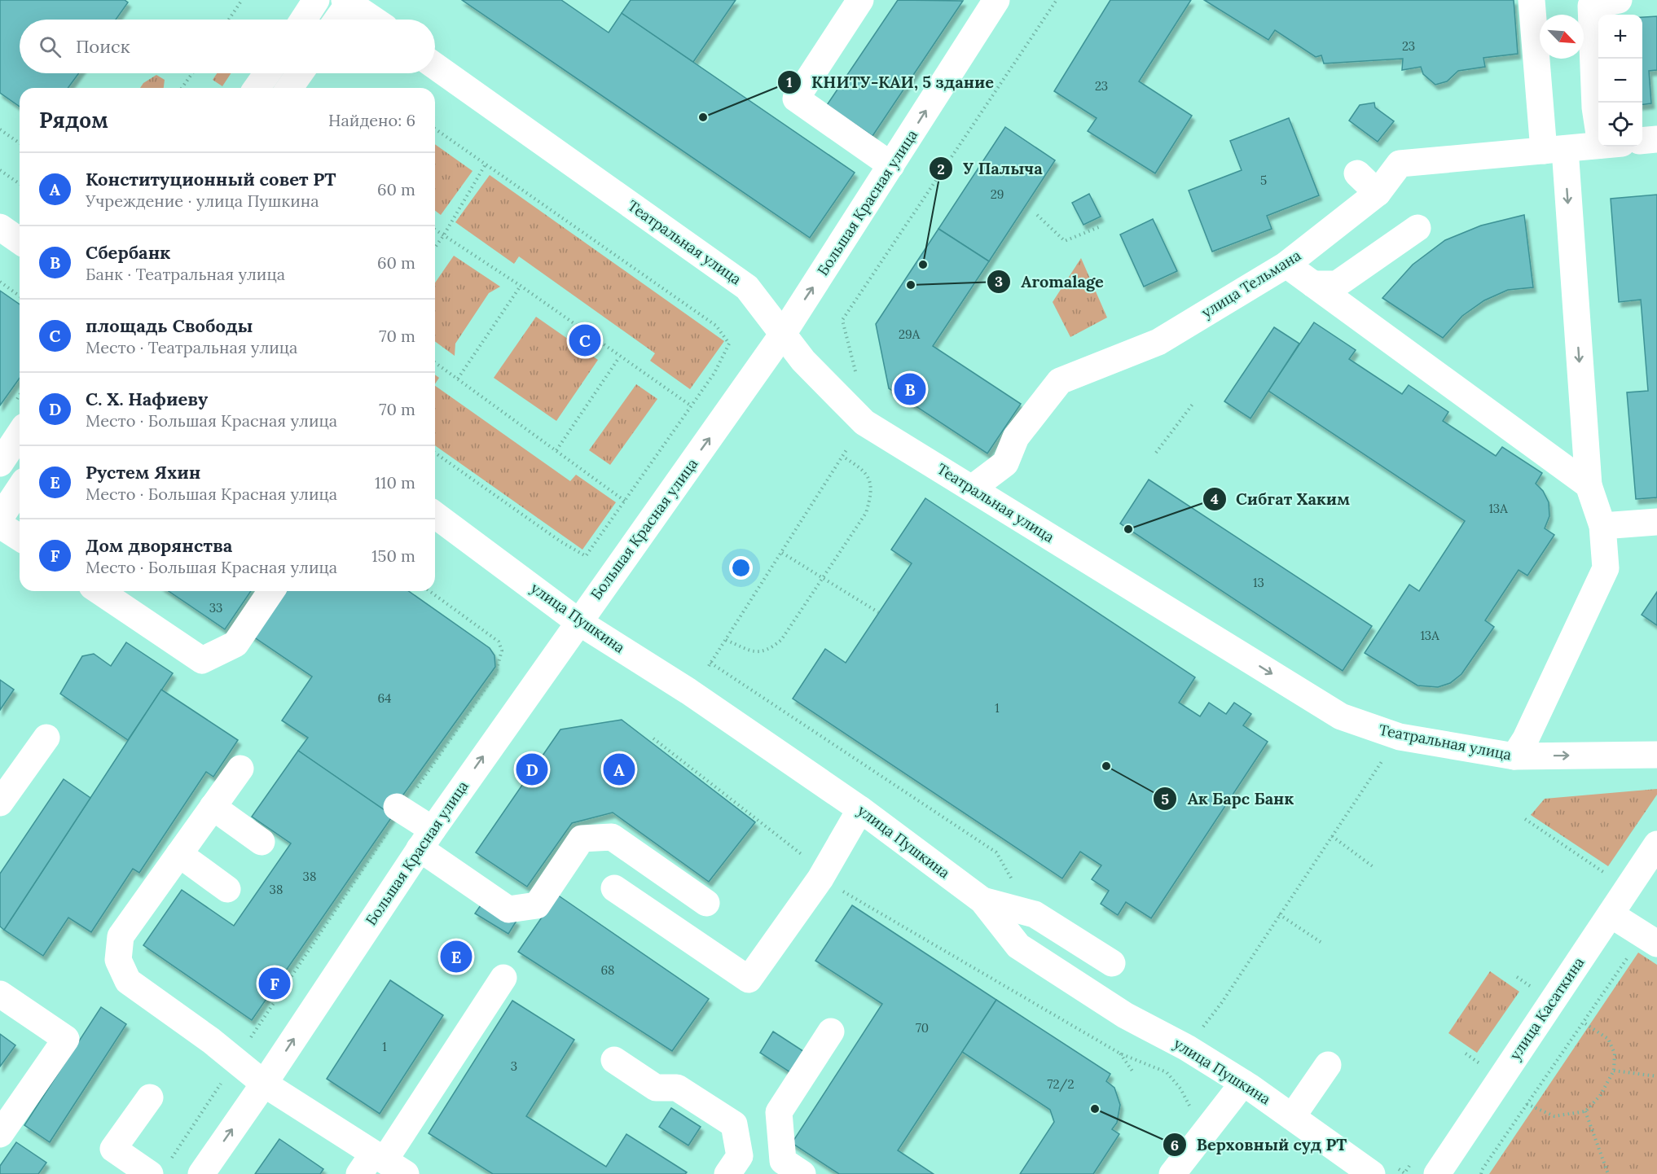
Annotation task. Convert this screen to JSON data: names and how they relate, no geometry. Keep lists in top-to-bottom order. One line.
{"streets":{"street":["Большая Красная улица","Театральная улица","улица Тельмана","улица Пушкина","улица Касаткина"]},"crossings":[["Большая Красная улица","Театральная улица"],["Большая Красная улица","улица Пушкина"],["Театральная улица","улица Тельмана"]],"one_way":["Большая Красная улица","Театральная улица"],"places":["КНИТУ-КАИ, 5 здание","У Палыча","Aromalage","Сибгат Хаким","Ак Барс Банк","Верховный суд РТ"],"house_numbers":["23","23","5","29","29А","13А","13","33","13А","64","1","38","38","68","70","1","3","72/2"],"north":"bottom right","page":{"map_buttons":["+","−"],"search":"Поиск","heading":["Рядом","Найдено: 6"],"list":[{"mark":"A","name":"Конституционный совет РТ","note":"Учреждение · улица Пушкина","value":"60 m"},{"mark":"B","name":"Сбербанк","note":"Банк · Театральная улица","value":"60 m"},{"mark":"C","name":"площадь Свободы","note":"Место · Театральная улица","value":"70 m"},{"mark":"D","name":"С. Х. Нафиеву","note":"Место · Большая Красная улица","value":"70 m"},{"mark":"E","name":"Рустем Яхин","note":"Место · Большая Красная улица","value":"110 m"},{"mark":"F","name":"Дом дворянства","note":"Место · Большая Красная улица","value":"150 m"}],"pins":["C","B","A","D","E","F"]}}
